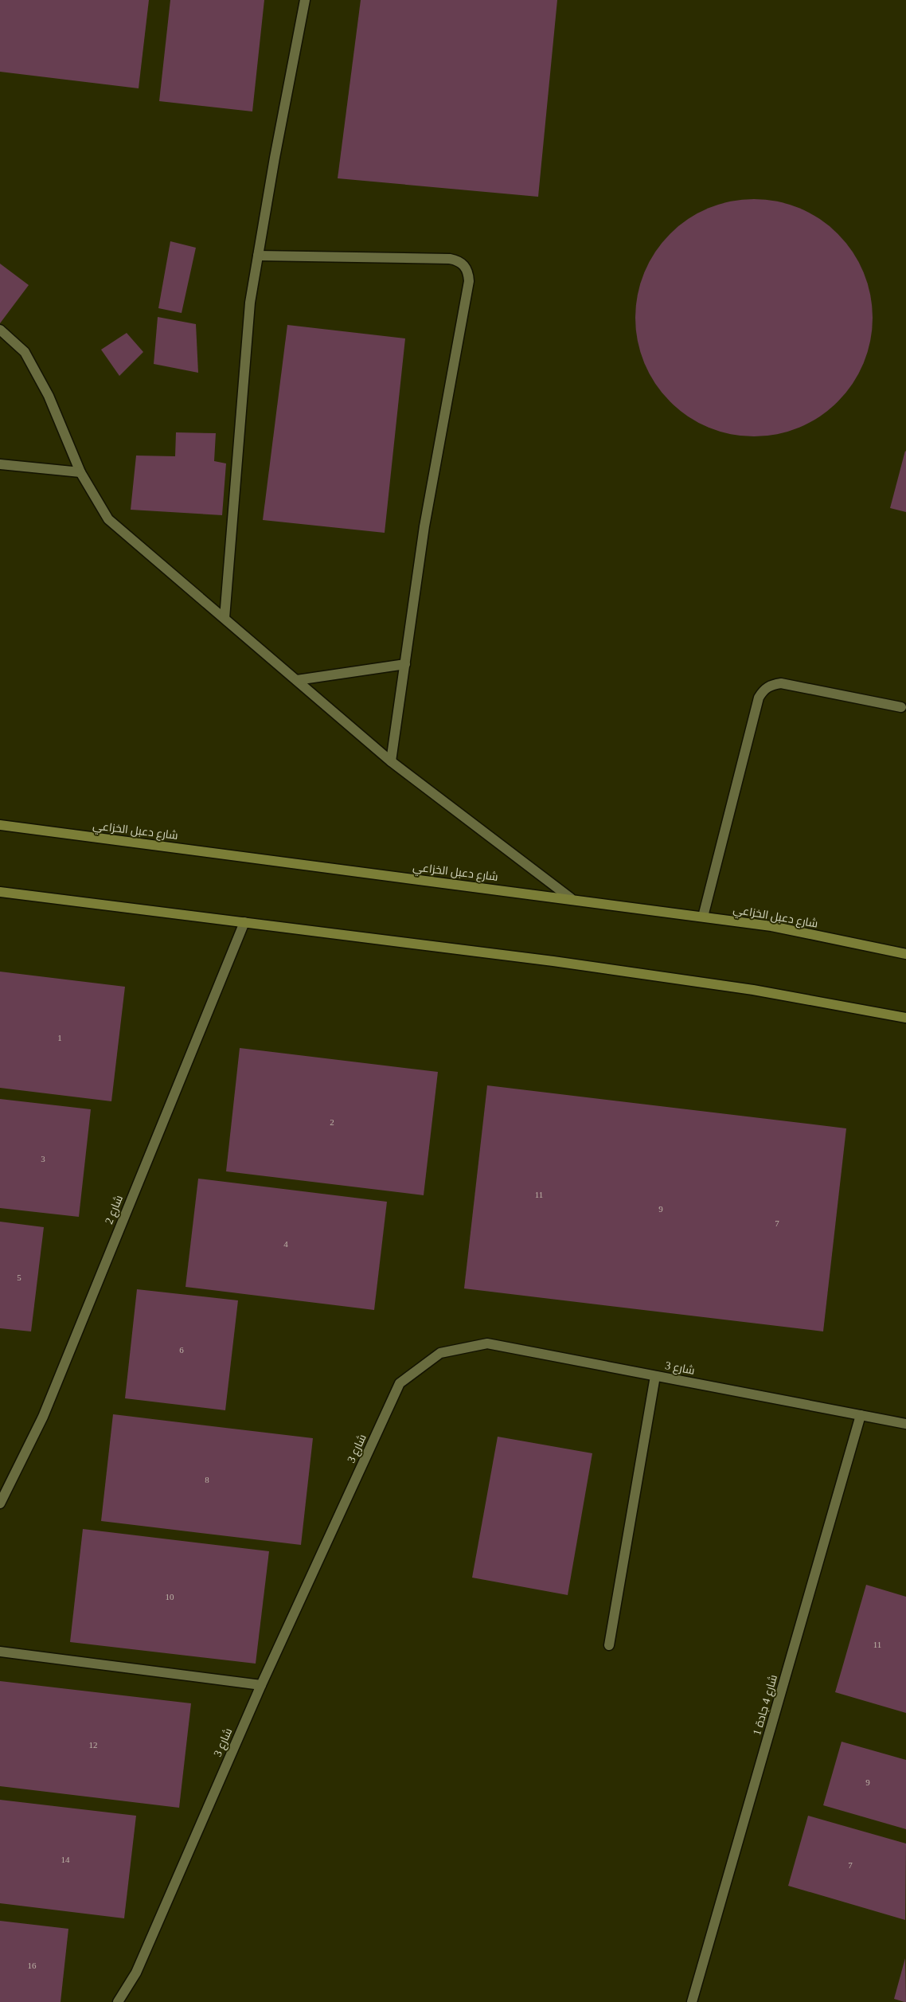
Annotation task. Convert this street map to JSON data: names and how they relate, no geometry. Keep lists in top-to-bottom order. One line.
{"streets":{"main road":["شارع دعبل الخزاعي"],"street":["شارع 2","شارع 3","شارع 4 جادة 1"]},"crossings":[["شارع 3","شارع 4 جادة 1"]],"house_numbers":["1","2","3","11","9","7","4","5","6","8","10","11","12","9","14","7","16"]}
